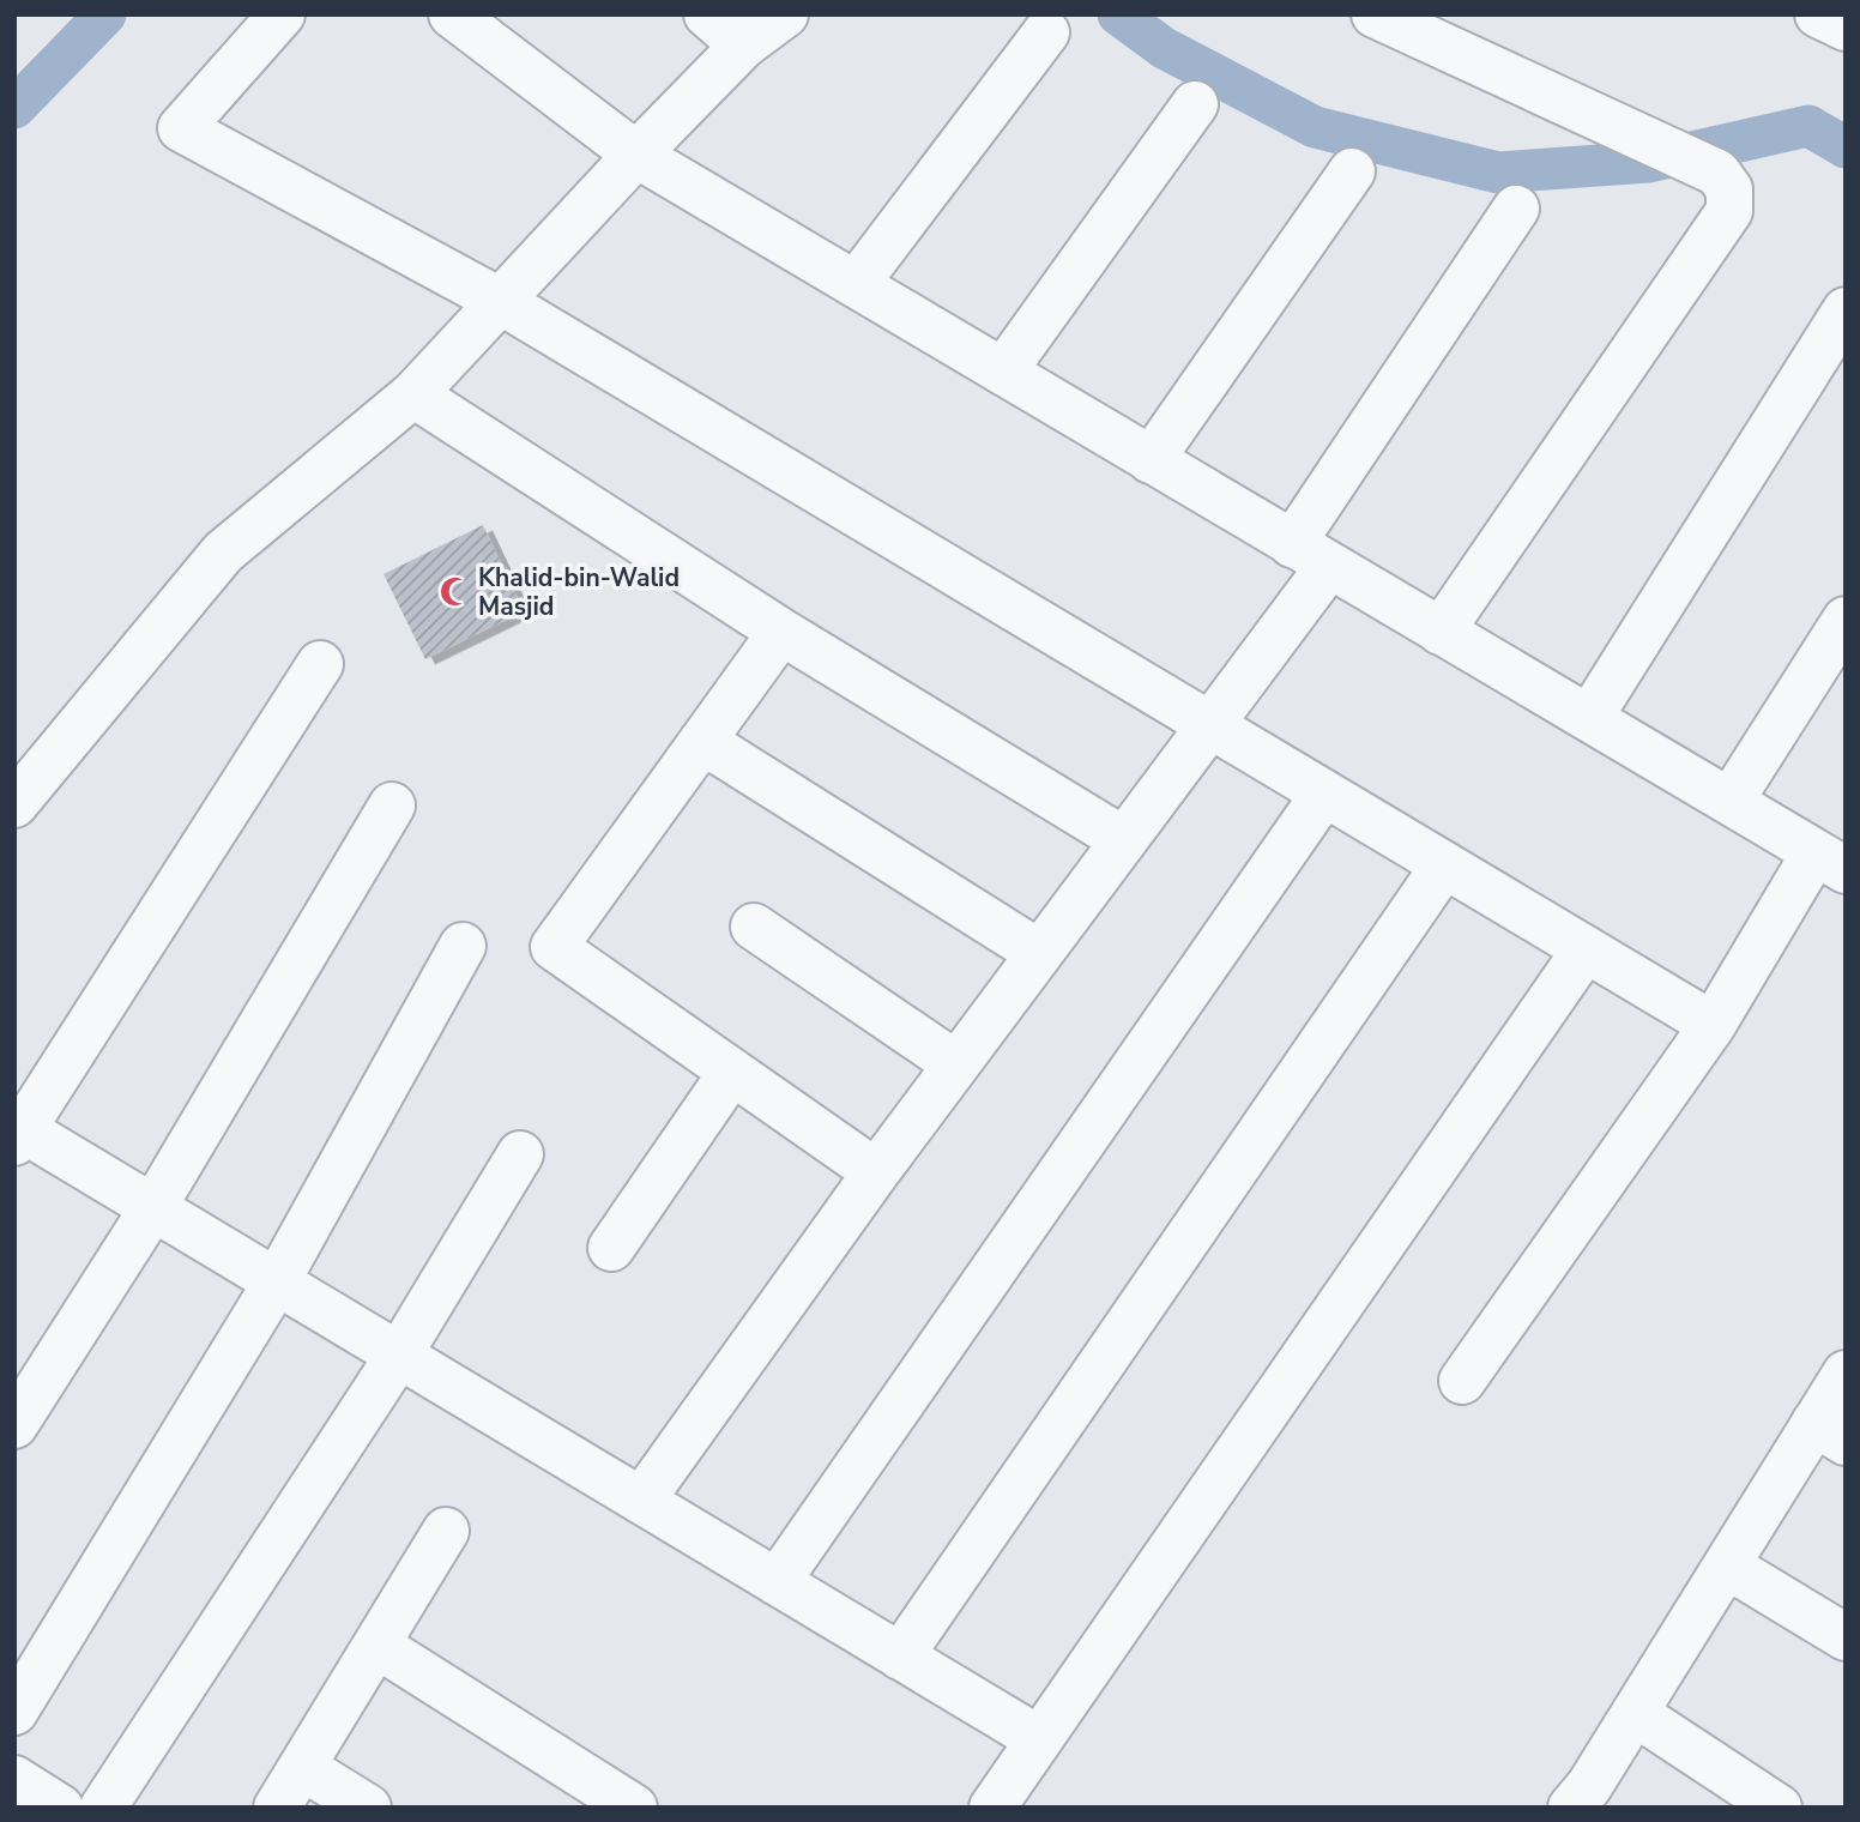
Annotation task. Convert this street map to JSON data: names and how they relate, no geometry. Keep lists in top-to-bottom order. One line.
{"places":{"mosque":["Khalid-bin-Walid Masjid"]}}
